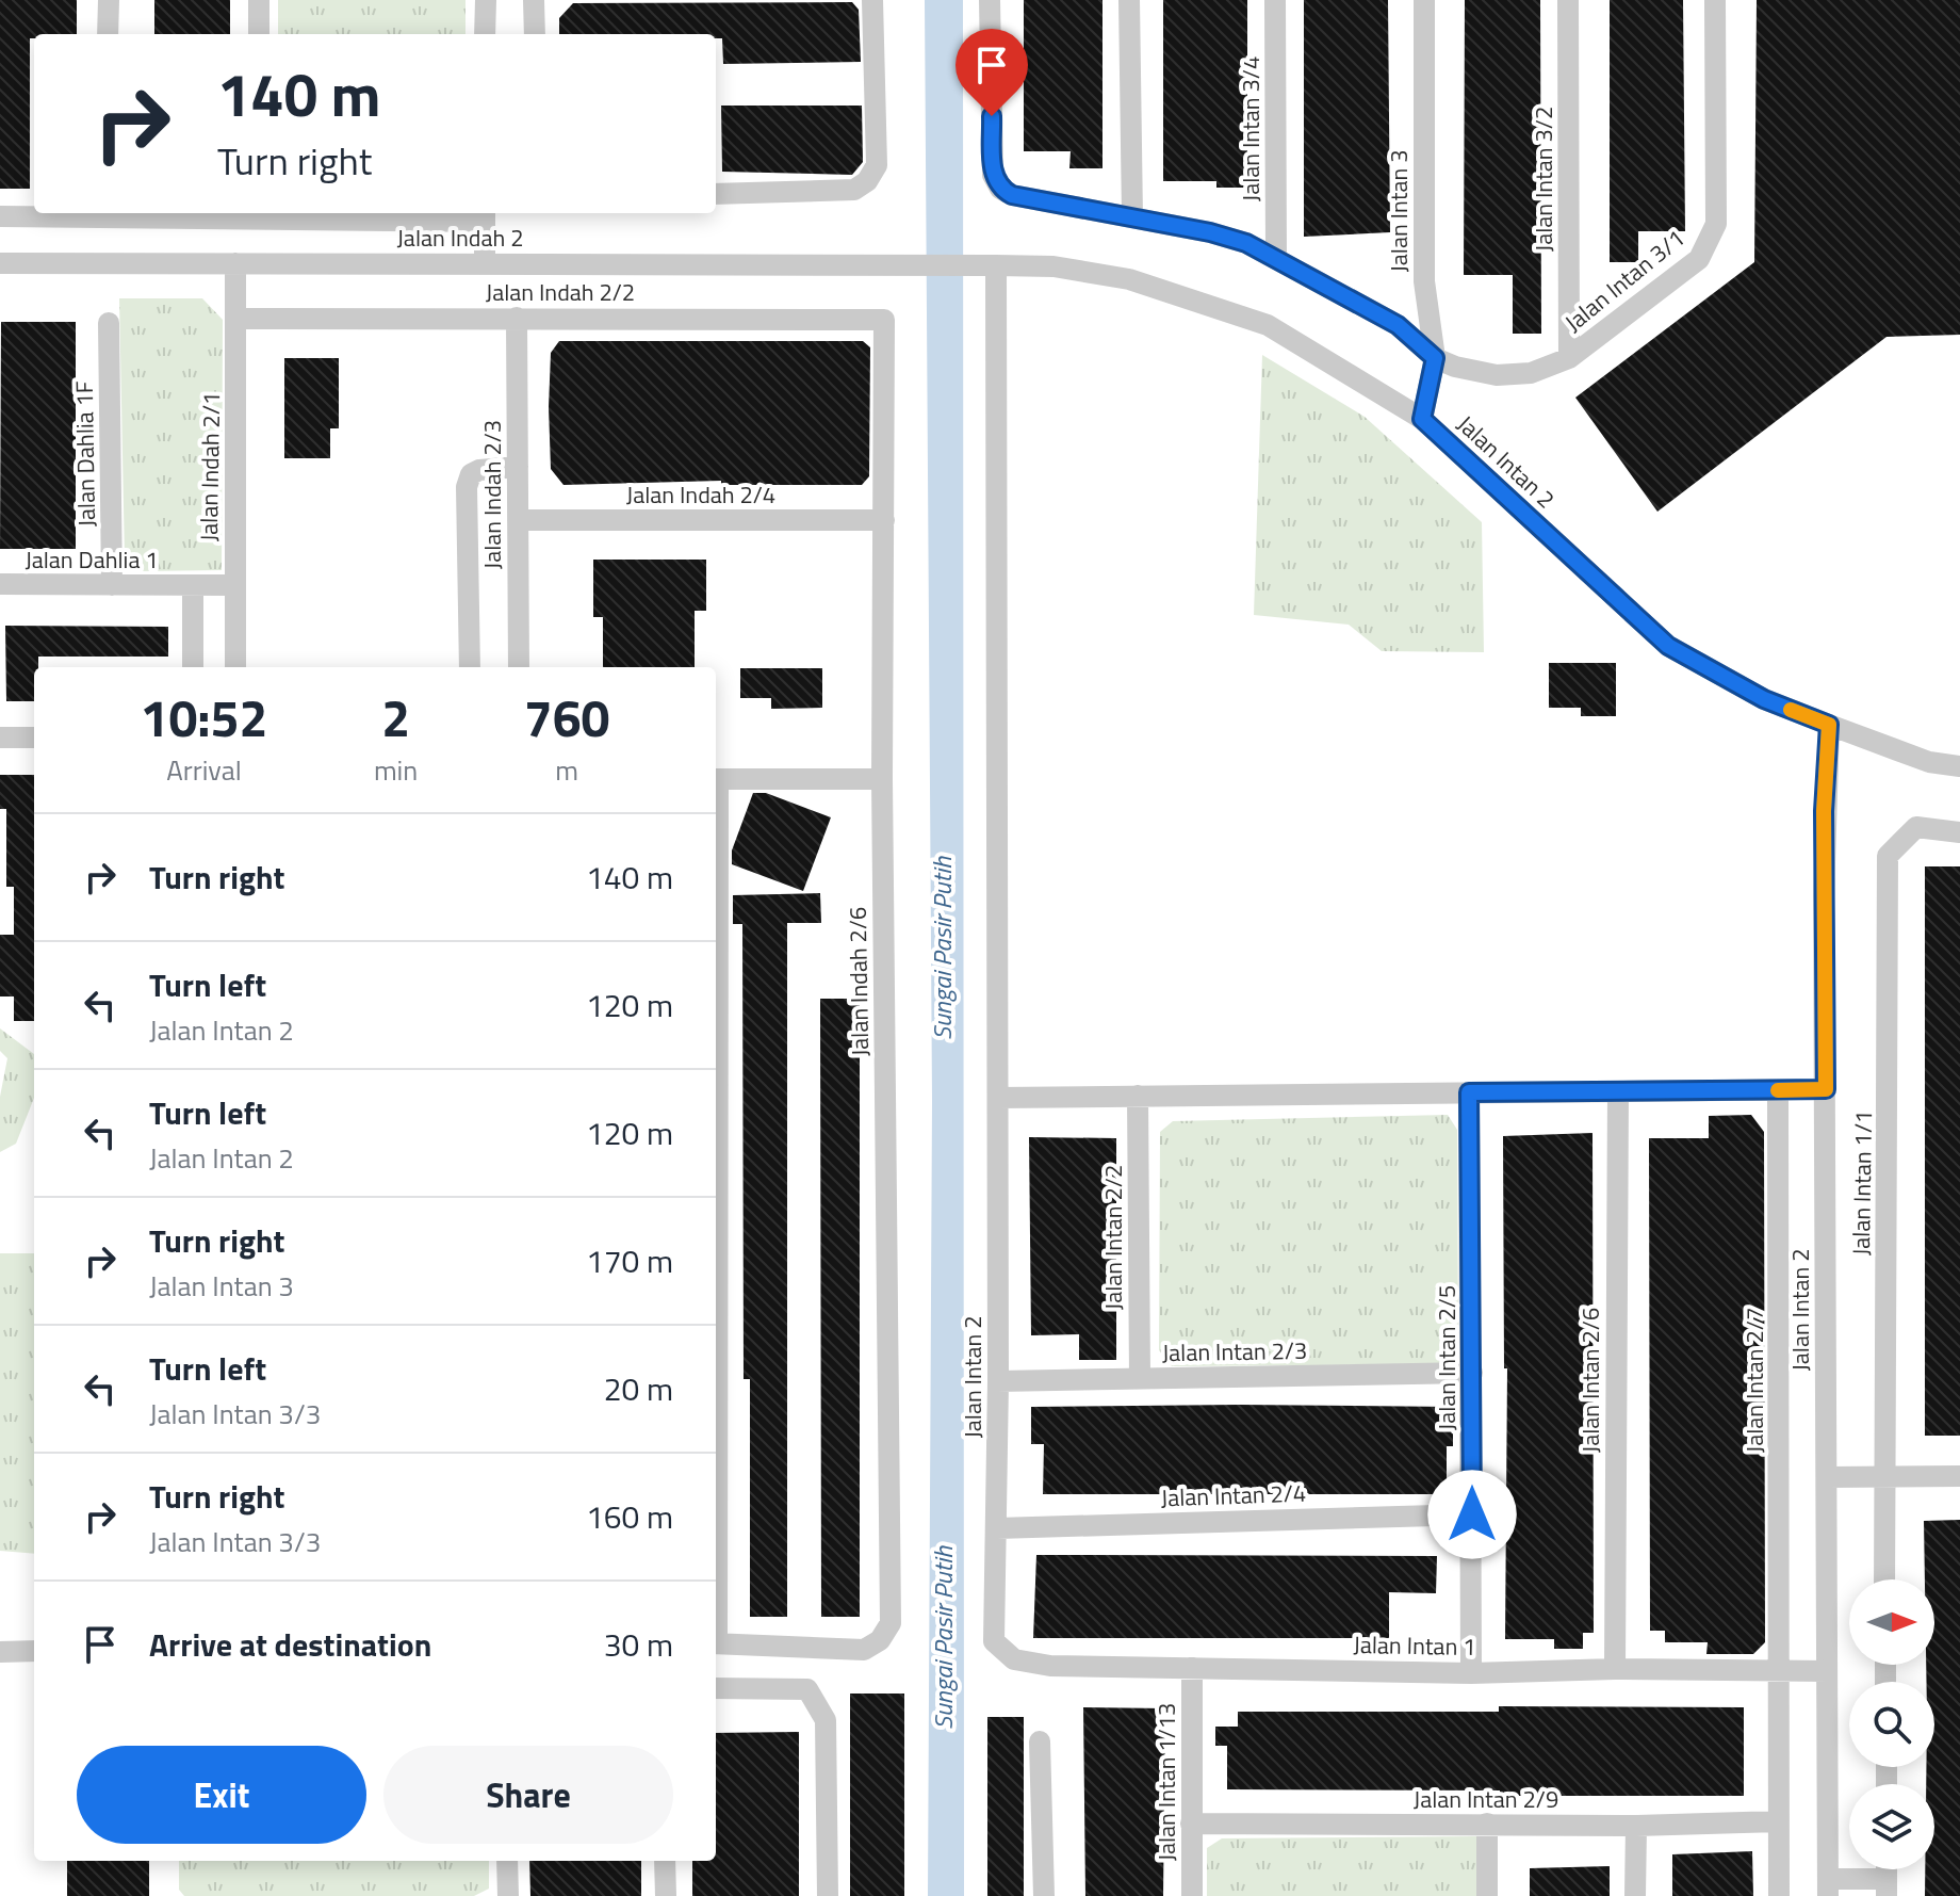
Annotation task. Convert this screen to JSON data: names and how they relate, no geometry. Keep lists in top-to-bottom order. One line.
{"streets":{"street":["Jalan Intan 3/4","Jalan Intan 3/2","Jalan Intan 3","Jalan Indah 2","Jalan Intan 3/1","Jalan Indah 2/2","Jalan Dahlia 1F","Jalan Intan 2","Jalan Indah 2/1","Jalan Indah 2/3","Jalan Indah 2/4","Jalan Dahlia 1","Jalan Indah 2/6","Jalan Intan 1/1","Jalan Intan 2/2","Jalan Intan 2/3","Jalan Intan 2/5","Jalan Intan 2/6","Jalan Intan 2/7","Jalan Intan 2/4","Jalan Intan 1","Jalan Intan 1/13","Jalan Intan 2/9"]},"crossings":[["Jalan Intan 3/2","Jalan Intan 3/1"],["Jalan Intan 3","Jalan Intan 3/1"],["Jalan Intan 3","Jalan Intan 2"],["Jalan Indah 2","Jalan Intan 2"],["Jalan Indah 2","Jalan Indah 2/1"],["Jalan Indah 2/2","Jalan Indah 2/1"],["Jalan Indah 2/2","Jalan Indah 2/3"],["Jalan Indah 2/2","Jalan Indah 2/6"],["Jalan Dahlia 1F","Jalan Dahlia 1"],["Jalan Intan 2","Jalan Intan 2/3"],["Jalan Intan 2","Jalan Intan 2/4"],["Jalan Intan 2","Jalan Intan 1"],["Jalan Indah 2/1","Jalan Dahlia 1"],["Jalan Indah 2/3","Jalan Indah 2/4"],["Jalan Indah 2/4","Jalan Indah 2/6"],["Jalan Intan 2/2","Jalan Intan 2/3"],["Jalan Intan 2/3","Jalan Intan 2/5"],["Jalan Intan 2/5","Jalan Intan 2/4"],["Jalan Intan 2/5","Jalan Intan 1"],["Jalan Intan 2/6","Jalan Intan 1"],["Jalan Intan 2/7","Jalan Intan 1"],["Jalan Intan 2/7","Jalan Intan 2/9"],["Jalan Intan 1","Jalan Intan 1/13"],["Jalan Intan 1/13","Jalan Intan 2/9"]],"water":["Sungai Pasir Putih"],"north":"right","page":{"turn":["140 m","Turn right"],"eta":["10:52","Arrival","2","min","760","m"],"list":[{"name":"Turn right","value":"140 m"},{"name":"Turn left","note":"Jalan Intan 2","value":"120 m"},{"name":"Turn left","note":"Jalan Intan 2","value":"120 m"},{"name":"Turn right","note":"Jalan Intan 3","value":"170 m"},{"name":"Turn left","note":"Jalan Intan 3/3","value":"20 m"},{"name":"Turn right","note":"Jalan Intan 3/3","value":"160 m"},{"name":"Arrive at destination","value":"30 m"}],"buttons":["Exit","Share"]}}
